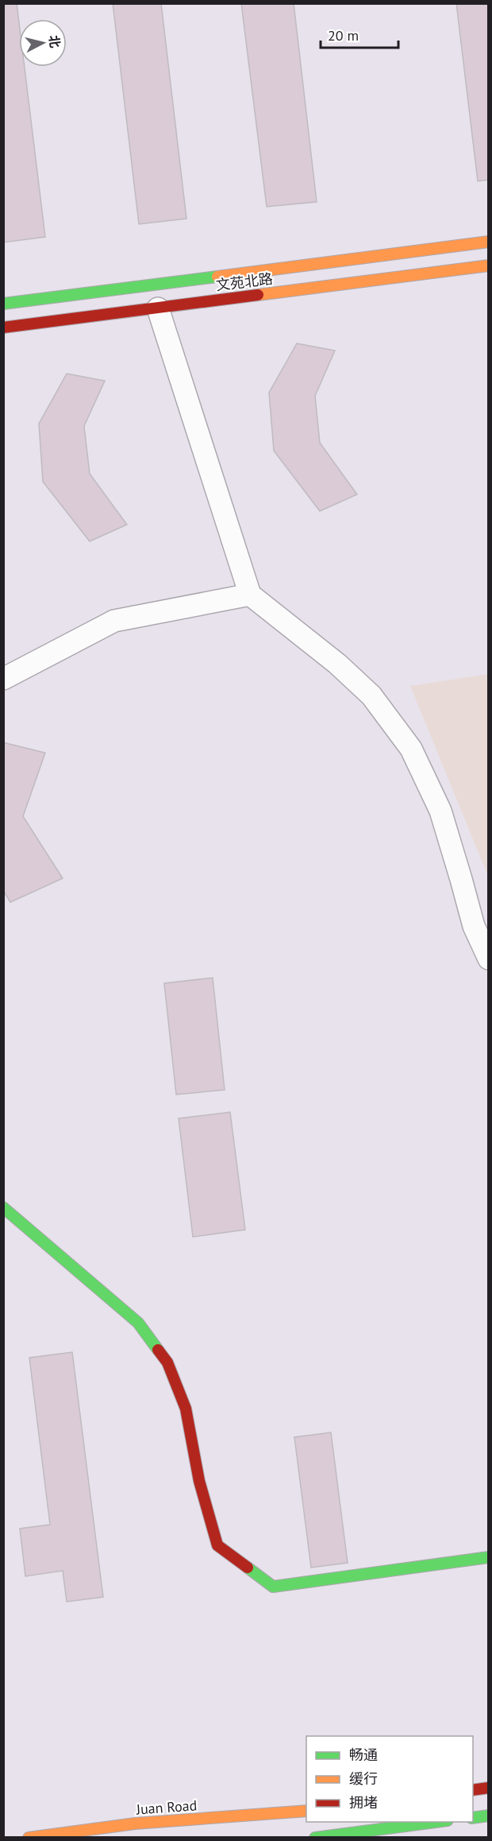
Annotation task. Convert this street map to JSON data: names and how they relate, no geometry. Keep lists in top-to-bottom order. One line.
{"streets":{"street":["文苑北路","Juan Road"]},"legend":["畅通","缓行","拥堵"],"scale_bar":"20 m","north":"right"}
